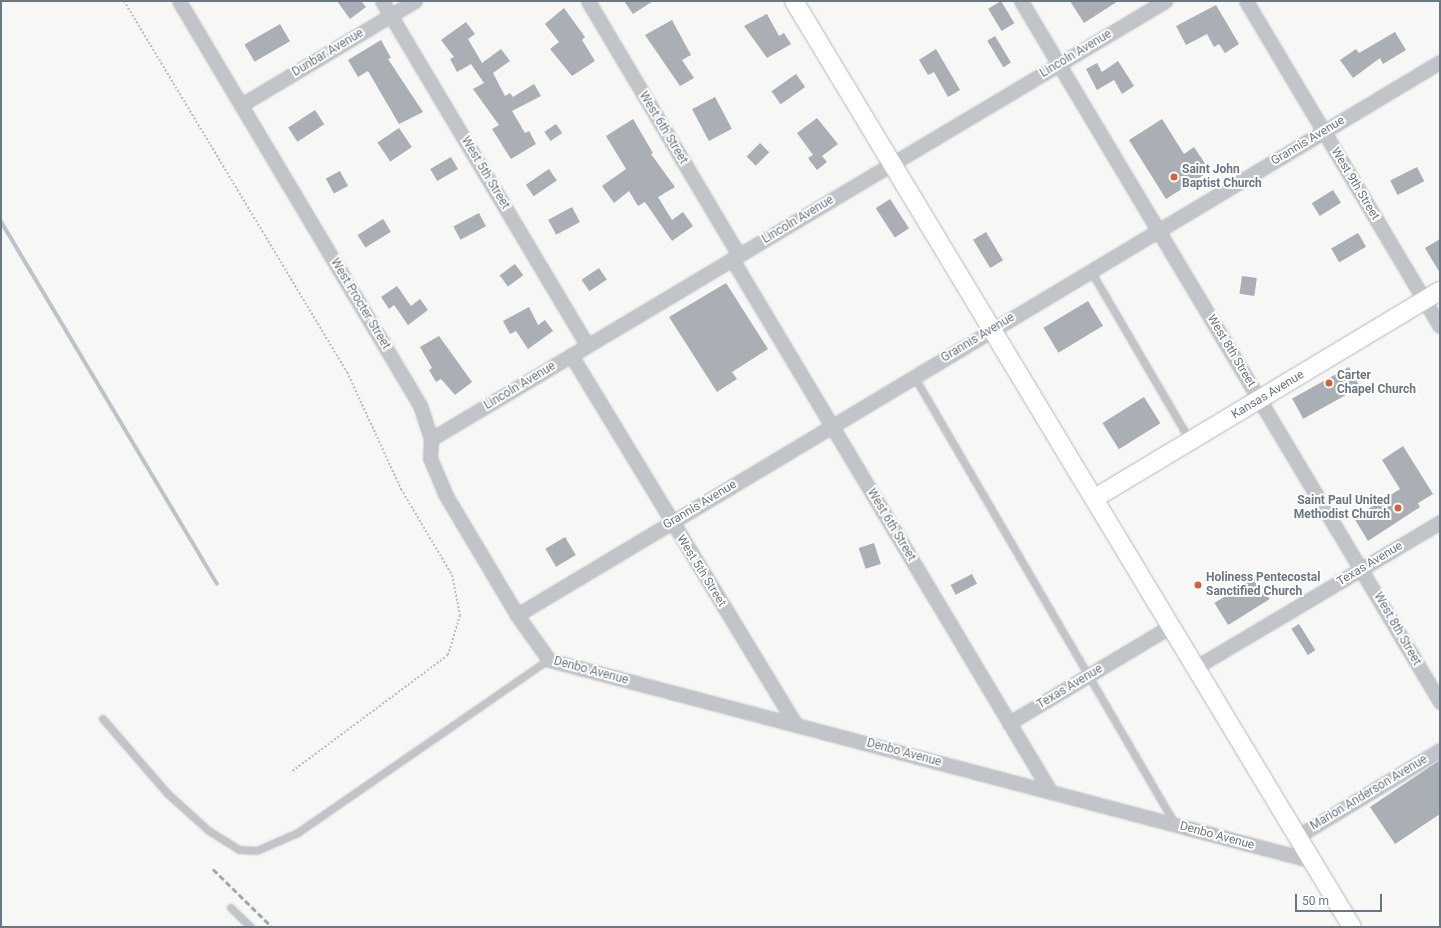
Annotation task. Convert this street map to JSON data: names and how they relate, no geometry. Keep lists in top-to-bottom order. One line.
{"streets":{"main road":["Kansas Avenue"],"street":["Dunbar Avenue","Lincoln Avenue","West 6th Street","Grannis Avenue","West 5th Street","West 9th Street","West Procter Street","West 8th Street","Texas Avenue","Denbo Avenue","Marion Anderson Avenue"]},"crossings":[["Dunbar Avenue","West 5th Street"],["Dunbar Avenue","West Procter Street"],["Lincoln Avenue","West 6th Street"],["Lincoln Avenue","West 5th Street"],["Lincoln Avenue","West Procter Street"],["Lincoln Avenue","West 8th Street"],["West 6th Street","Grannis Avenue"],["West 6th Street","Texas Avenue"],["West 6th Street","Denbo Avenue"],["Grannis Avenue","West 5th Street"],["Grannis Avenue","West 9th Street"],["Grannis Avenue","West Procter Street"],["Grannis Avenue","West 8th Street"],["Grannis Avenue","Denbo Avenue"],["West 5th Street","Denbo Avenue"],["West 9th Street","Kansas Avenue"],["West Procter Street","Denbo Avenue"],["West 8th Street","Kansas Avenue"],["West 8th Street","Texas Avenue"]],"places":["Saint John Baptist Church","Carter Chapel Church","Saint Paul United Methodist Church","Holiness Pentecostal Sanctified Church"],"scale_bar":"50 m"}
